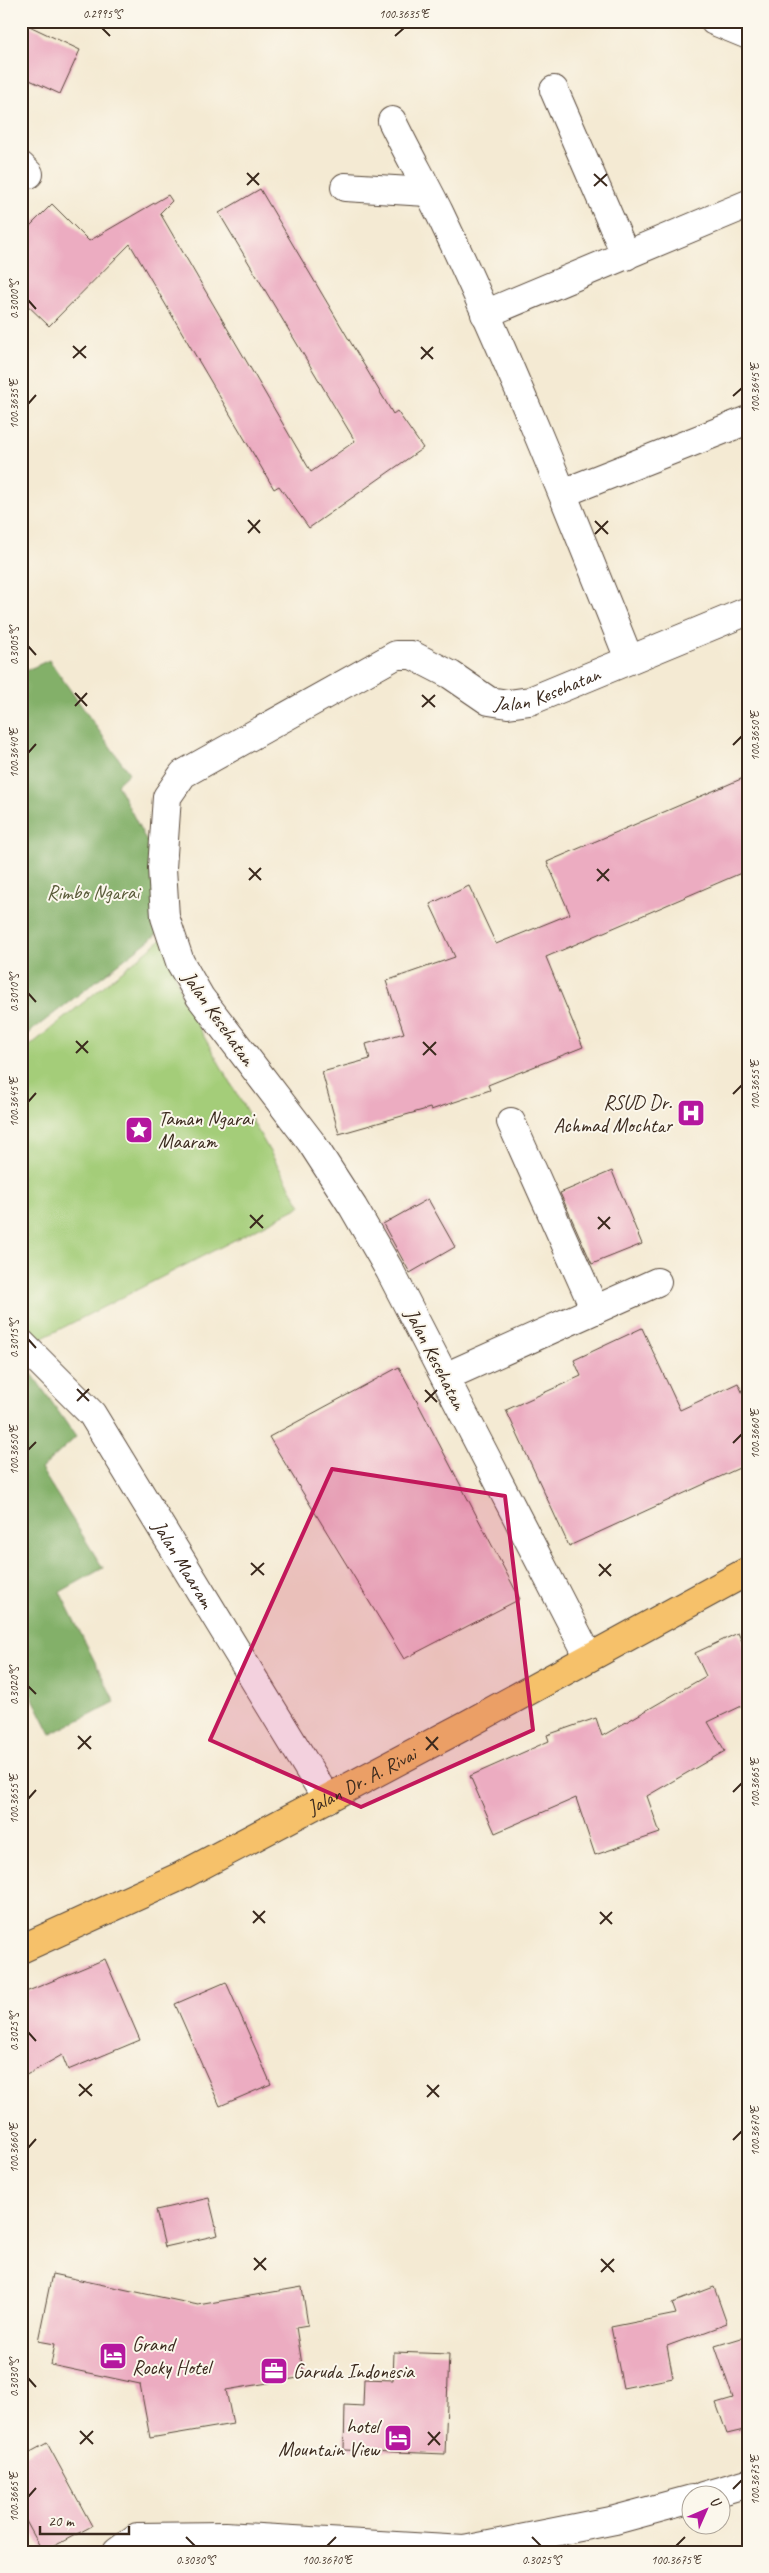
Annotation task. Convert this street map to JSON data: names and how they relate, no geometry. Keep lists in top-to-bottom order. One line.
{"streets":{"main road":["Jalan Dr. A. Rivai"],"street":["Jalan Kesehatan","Jalan Maaram"]},"crossings":[["Jalan Kesehatan","Jalan Dr. A. Rivai"],["Jalan Maaram","Jalan Dr. A. Rivai"]],"parks":["Rimbo Ngarai"],"places":{"hospital":["RSUD Dr. Achmad Mochtar"],"place":["Taman Ngarai Maaram"],"hotel":["Grand Rocky Hotel","hotel Mountain View"],"office":["Garuda Indonesia"]},"scale_bar":"20 m","north":"top right","coordinates":["0.2995°S","100.3635°E","0.3000°S","100.3645°E","0.3005°S","100.3650°E","100.3640°E","0.3010°S","100.3655°E","0.3015°S","100.3660°E","0.3020°S","100.3665°E","0.3025°S","100.3670°E","0.3030°S","100.3675°E"]}
